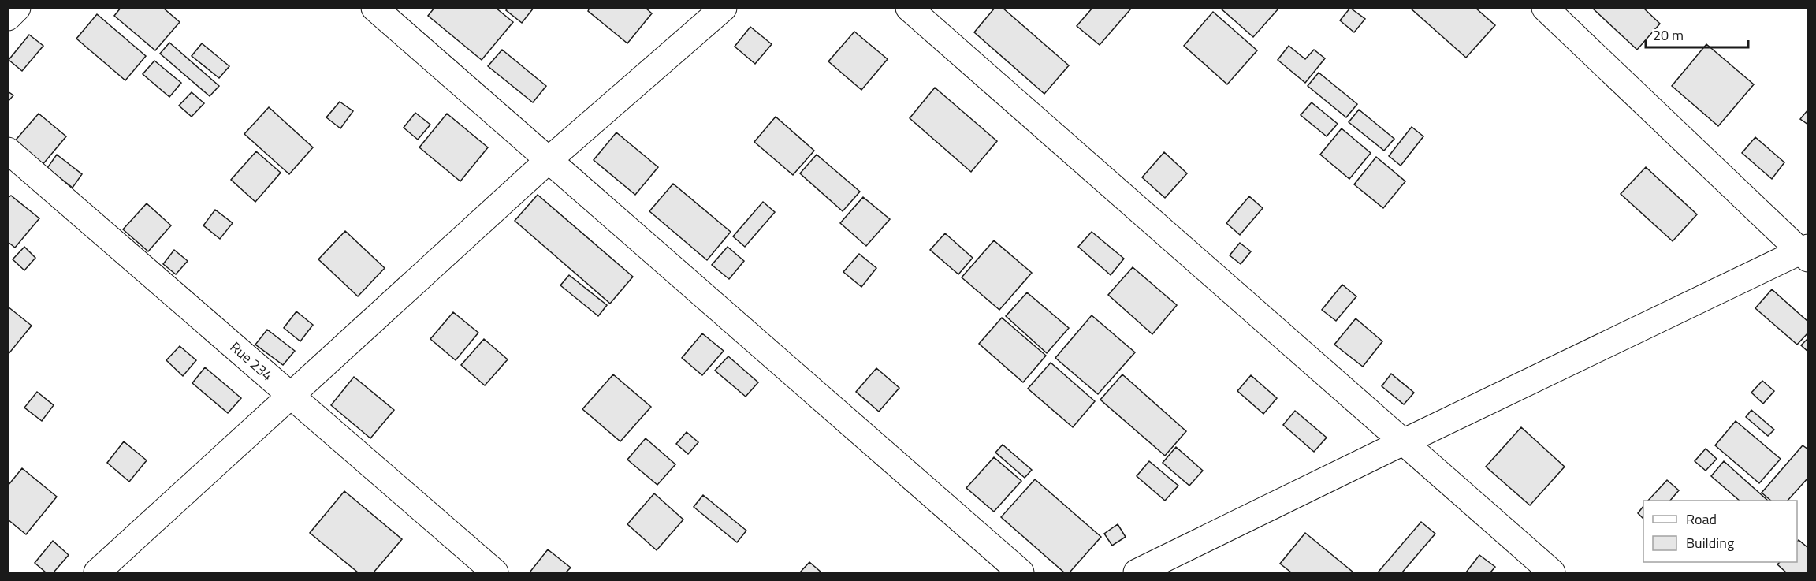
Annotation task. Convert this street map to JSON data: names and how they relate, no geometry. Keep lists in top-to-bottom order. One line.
{"streets":{"street":["Rue 234"]},"legend":["Road","Building"],"scale_bar":"20 m"}
